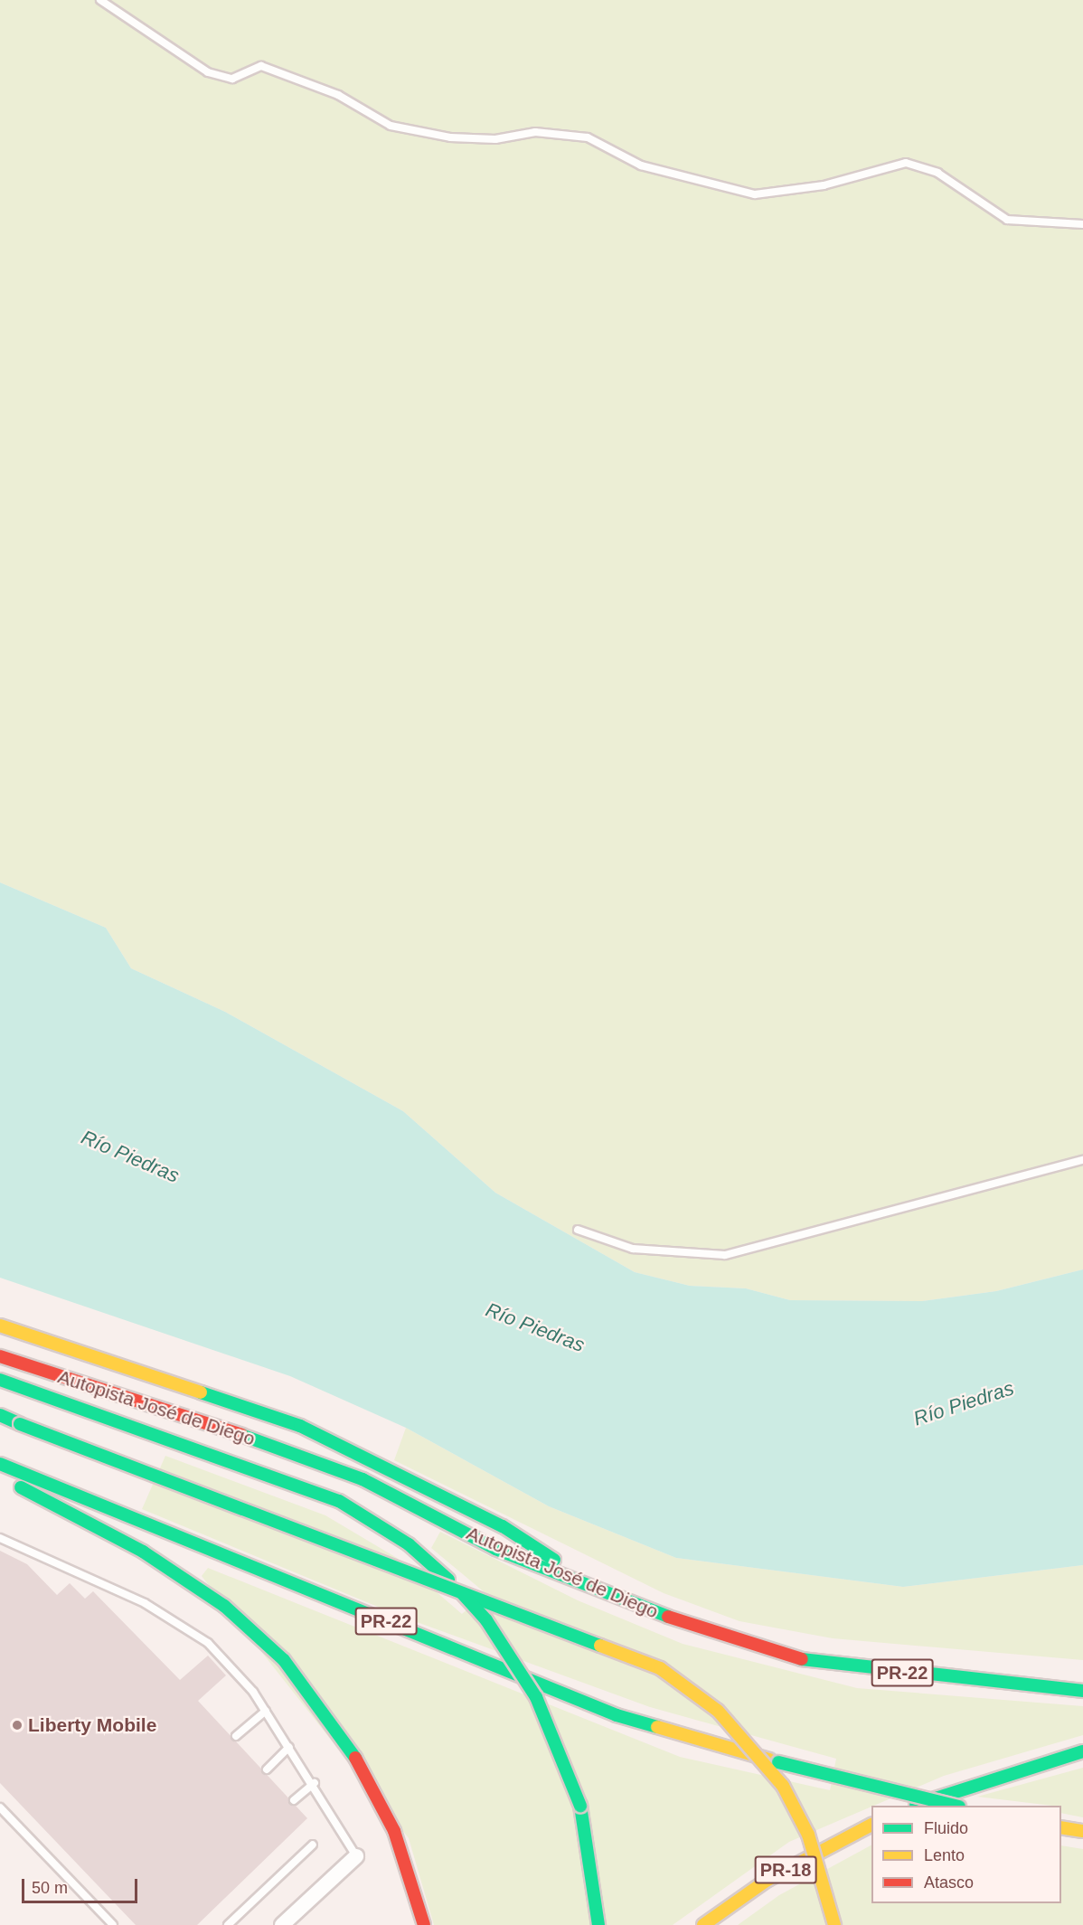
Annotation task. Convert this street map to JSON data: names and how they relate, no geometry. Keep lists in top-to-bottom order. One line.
{"streets":{"highway":["Autopista José de Diego","PR-22","PR-18"]},"water":["Río Piedras"],"places":["Liberty Mobile"],"legend":["Fluido","Lento","Atasco"],"scale_bar":"50 m"}
